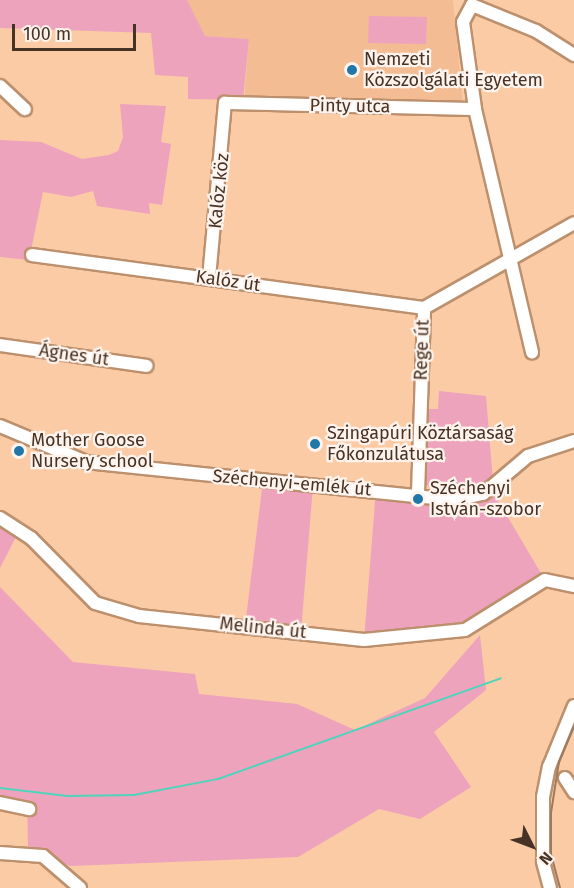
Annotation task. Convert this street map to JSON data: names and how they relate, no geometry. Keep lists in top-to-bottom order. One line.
{"streets":{"street":["Pinty utca","Kalóz köz","Kalóz út","Rege út","Ágnes út","Széchenyi-emlék út","Melinda út"]},"crossings":[["Pinty utca","Kalóz köz"],["Kalóz köz","Kalóz út"],["Kalóz út","Rege út"],["Rege út","Széchenyi-emlék út"]],"places":["Nemzeti Közszolgálati Egyetem","Szingapúri Köztársaság Főkonzulátusa","Mother Goose Nursery school","Széchenyi István-szobor"],"scale_bar":"100 m","north":"bottom right"}
